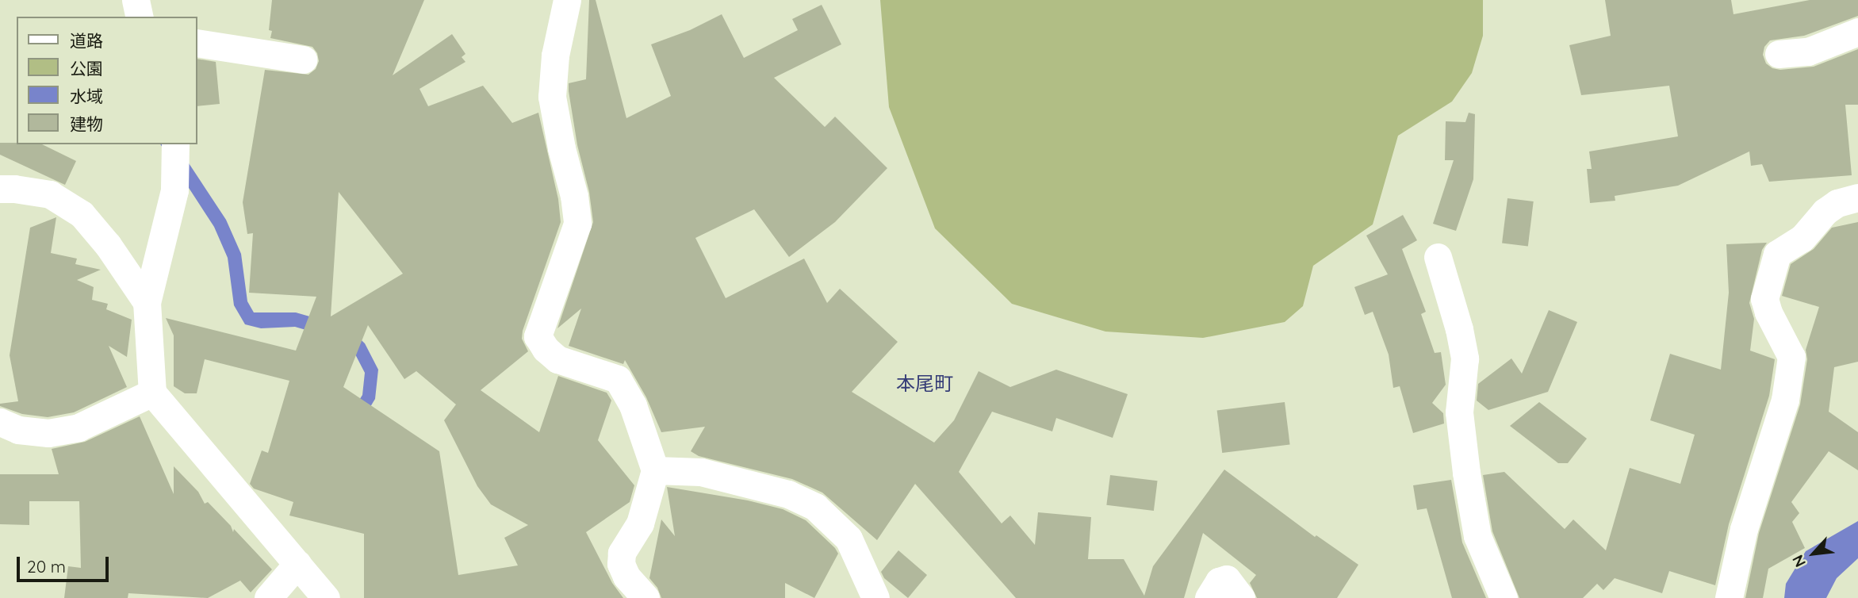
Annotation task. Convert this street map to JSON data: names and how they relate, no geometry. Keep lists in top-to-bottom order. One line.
{"districts":["本尾町"],"legend":["道路","公園","水域","建物"],"scale_bar":"20 m","north":"bottom left"}
